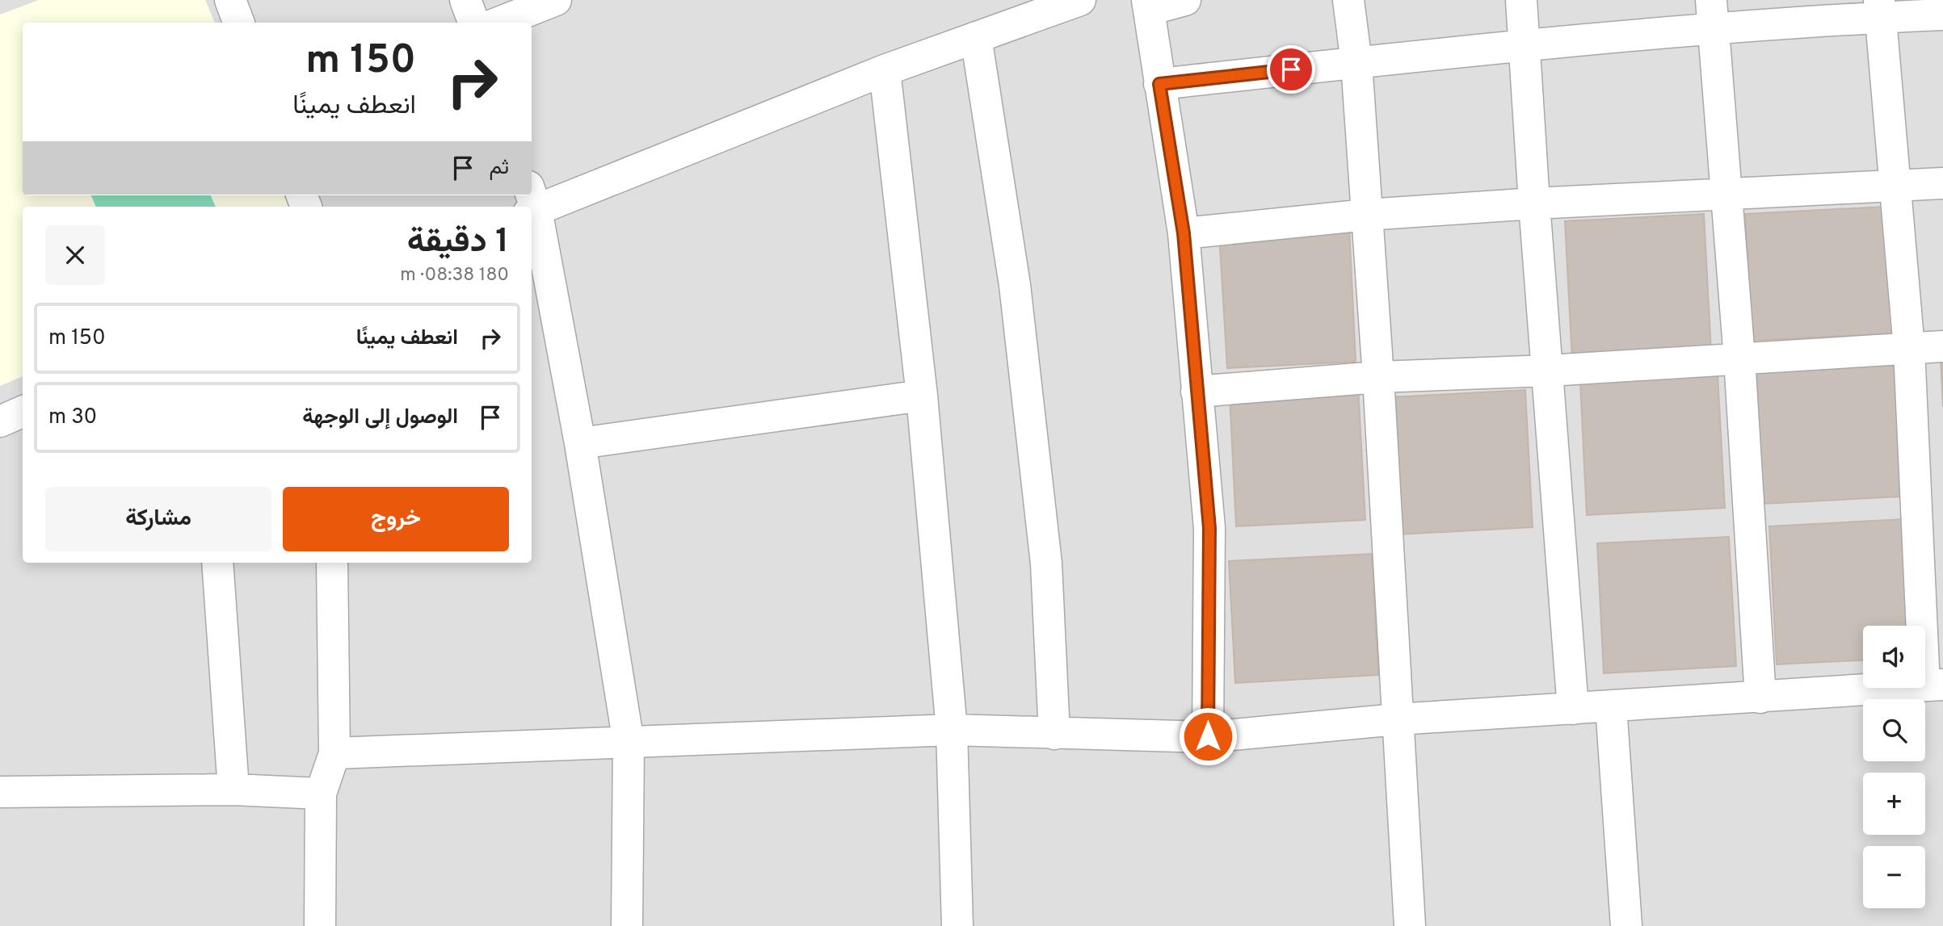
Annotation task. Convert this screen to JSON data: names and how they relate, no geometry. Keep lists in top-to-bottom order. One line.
{"page":{"turn":["150 m","انعطف يمينًا"],"then":"ثم","heading":["1 دقيقة","180 m · 08:38"],"list":[{"name":"انعطف يمينًا","value":"150 m"},{"name":"الوصول إلى الوجهة","value":"30 m"}],"buttons":["خروج","مشاركة"],"map_buttons":["+","−"]}}
